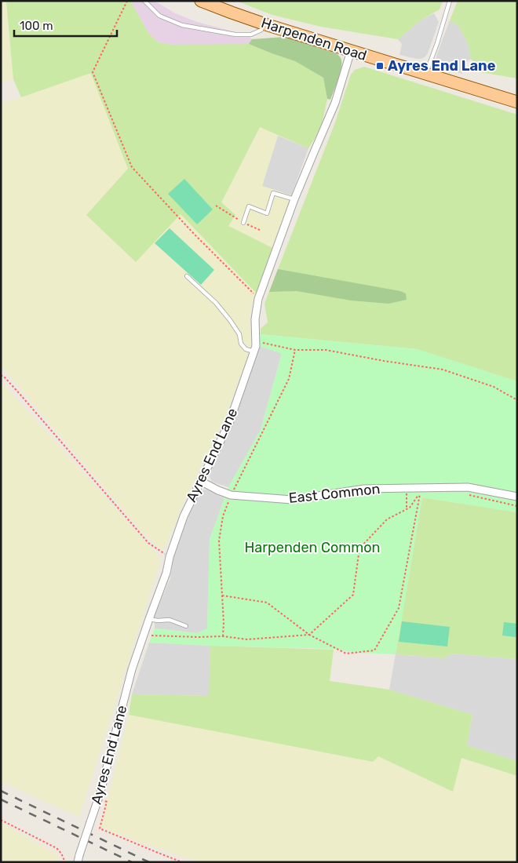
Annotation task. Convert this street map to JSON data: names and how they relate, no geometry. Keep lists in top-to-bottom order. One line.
{"streets":{"main road":["Harpenden Road"],"street":["Ayres End Lane","East Common"]},"crossings":[["Harpenden Road","Ayres End Lane"],["Ayres End Lane","East Common"]],"parks":["Harpenden Common"],"places":{"transit":["Ayres End Lane"]},"scale_bar":"100 m"}
